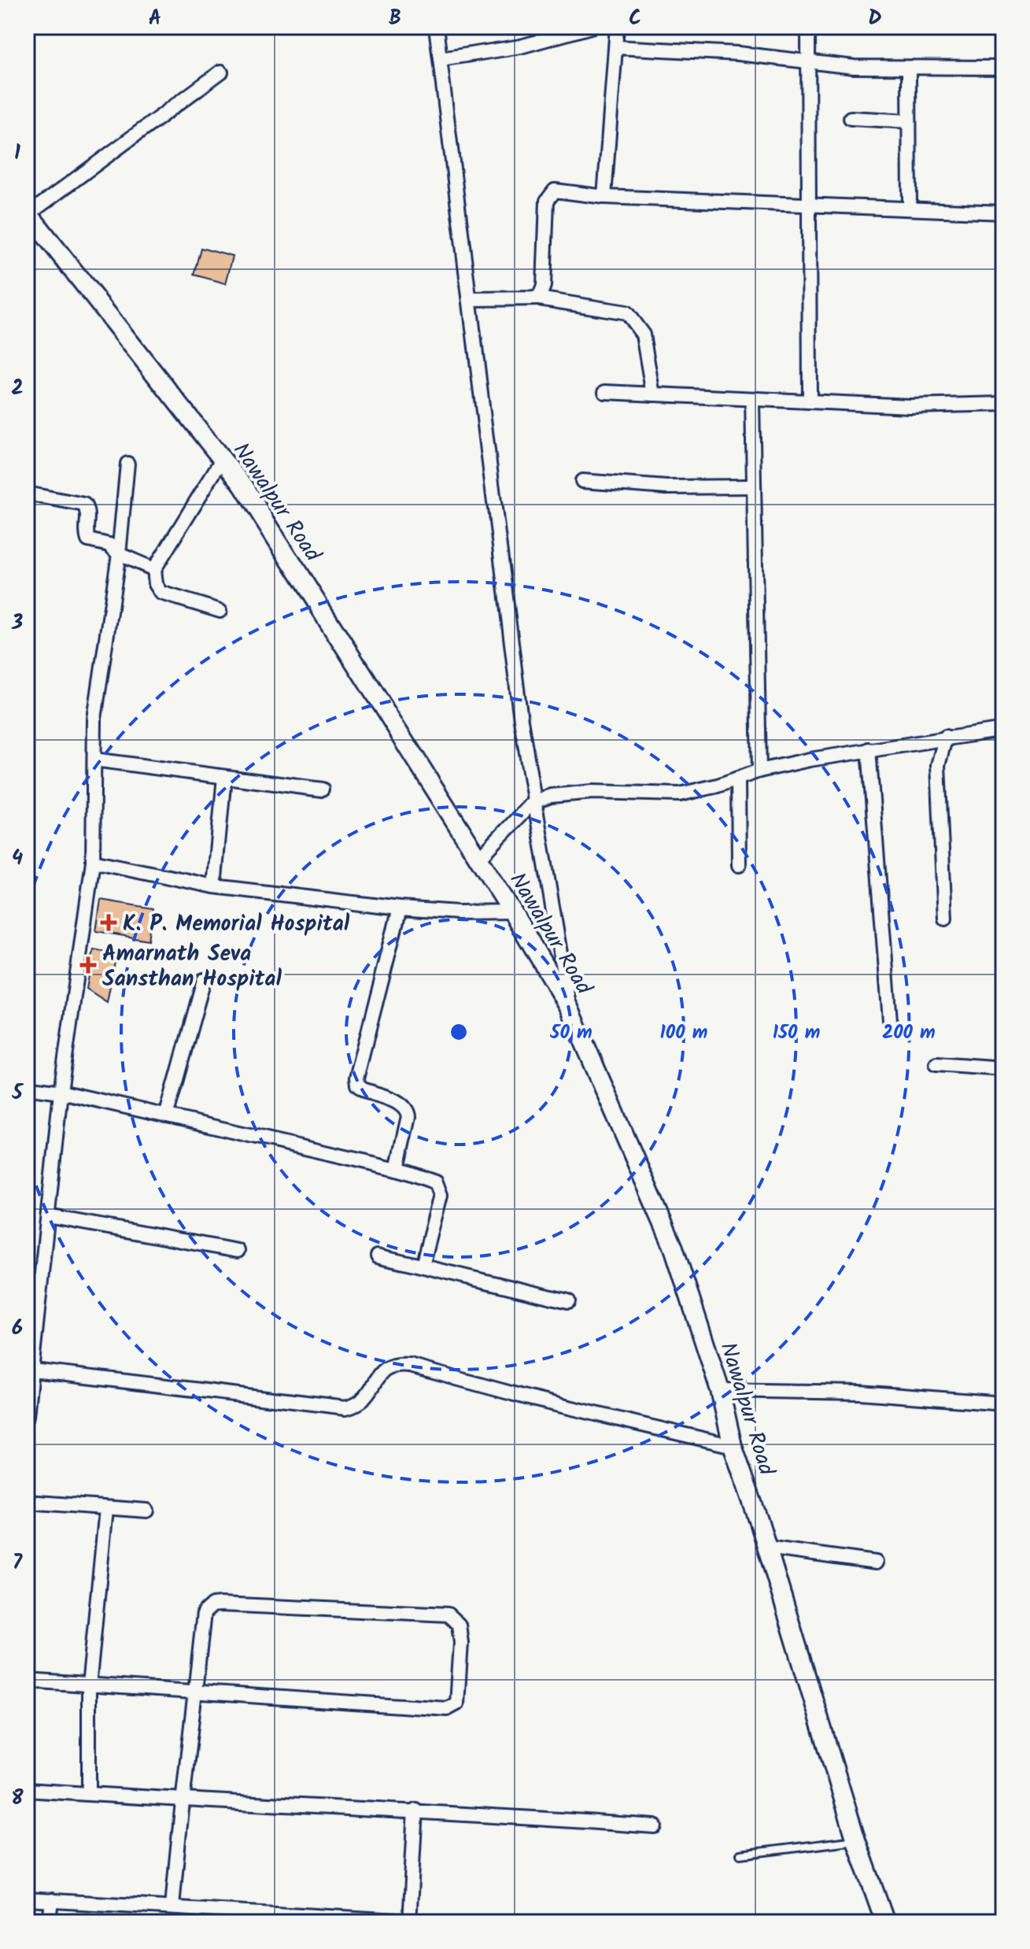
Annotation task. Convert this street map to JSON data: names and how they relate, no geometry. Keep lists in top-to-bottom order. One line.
{"streets":{"street":["Nawalpur Road"]},"places":{"health":["K. P. Memorial Hospital","Amarnath Seva Sansthan Hospital"]},"grid":{"columns":["A","B","C","D"],"rows":["1","2","3","4","5","6","7","8"]},"rings":["50 m","100 m","150 m","200 m"]}
